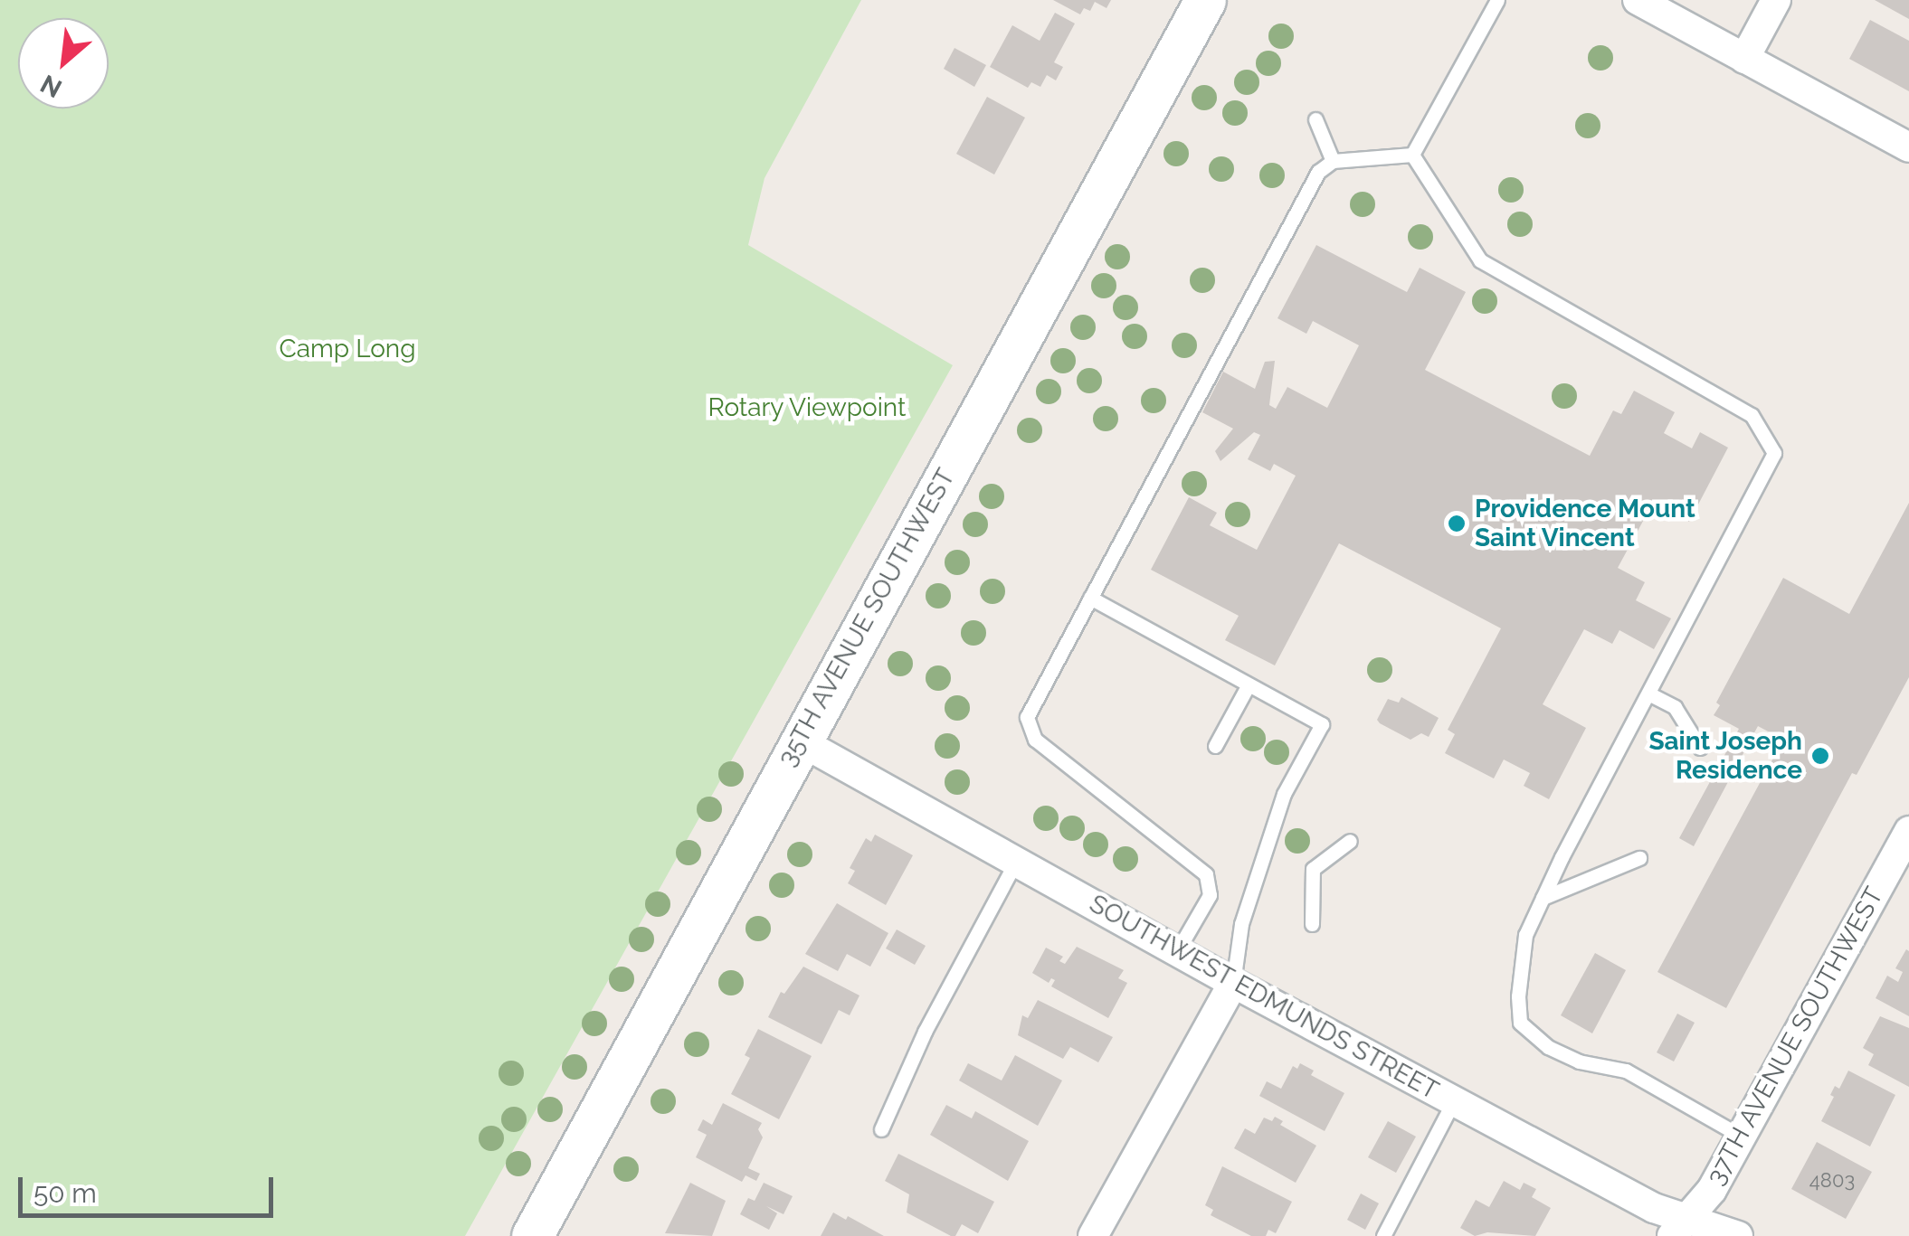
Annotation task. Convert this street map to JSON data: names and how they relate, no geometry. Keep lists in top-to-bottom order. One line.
{"streets":{"main road":["35TH AVENUE SOUTHWEST"],"street":["SOUTHWEST EDMUNDS STREET","37TH AVENUE SOUTHWEST"]},"crossings":[["35TH AVENUE SOUTHWEST","SOUTHWEST EDMUNDS STREET"],["SOUTHWEST EDMUNDS STREET","37TH AVENUE SOUTHWEST"]],"parks":["Camp Long","Rotary Viewpoint"],"places":["Providence Mount Saint Vincent","Saint Joseph Residence"],"house_numbers":["4803"],"scale_bar":"50 m","north":"bottom left"}
